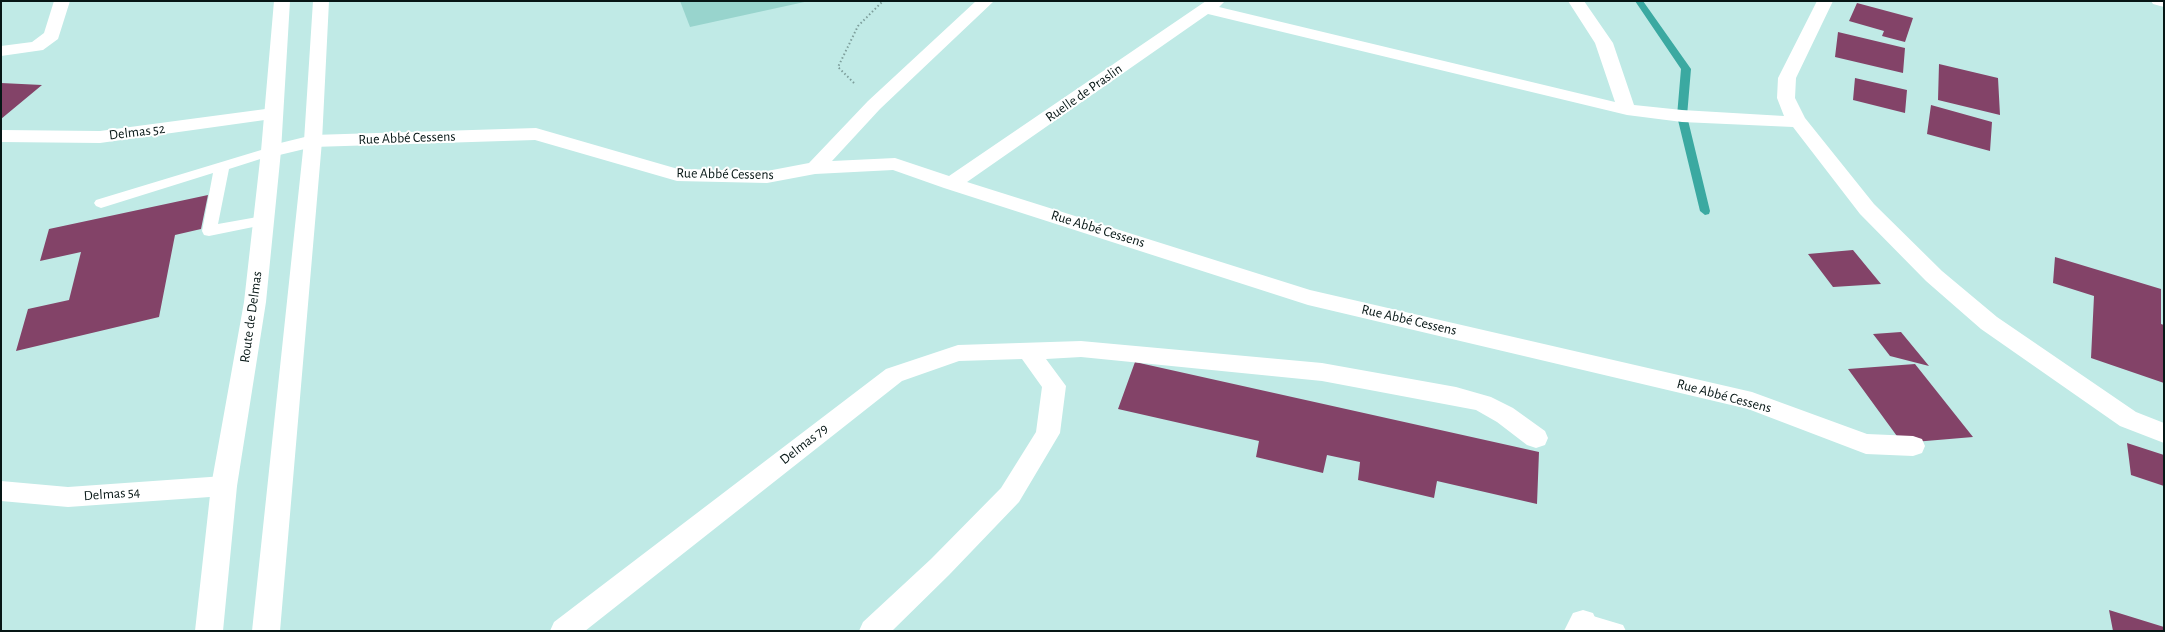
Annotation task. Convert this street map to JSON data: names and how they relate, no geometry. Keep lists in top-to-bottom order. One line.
{"streets":{"street":["Ruelle de Praslin","Delmas 52","Rue Abbé Cessens","Route de Delmas","Delmas 79","Delmas 54"]},"crossings":[["Ruelle de Praslin","Rue Abbé Cessens"],["Delmas 52","Route de Delmas"],["Rue Abbé Cessens","Route de Delmas"],["Route de Delmas","Delmas 54"]]}
